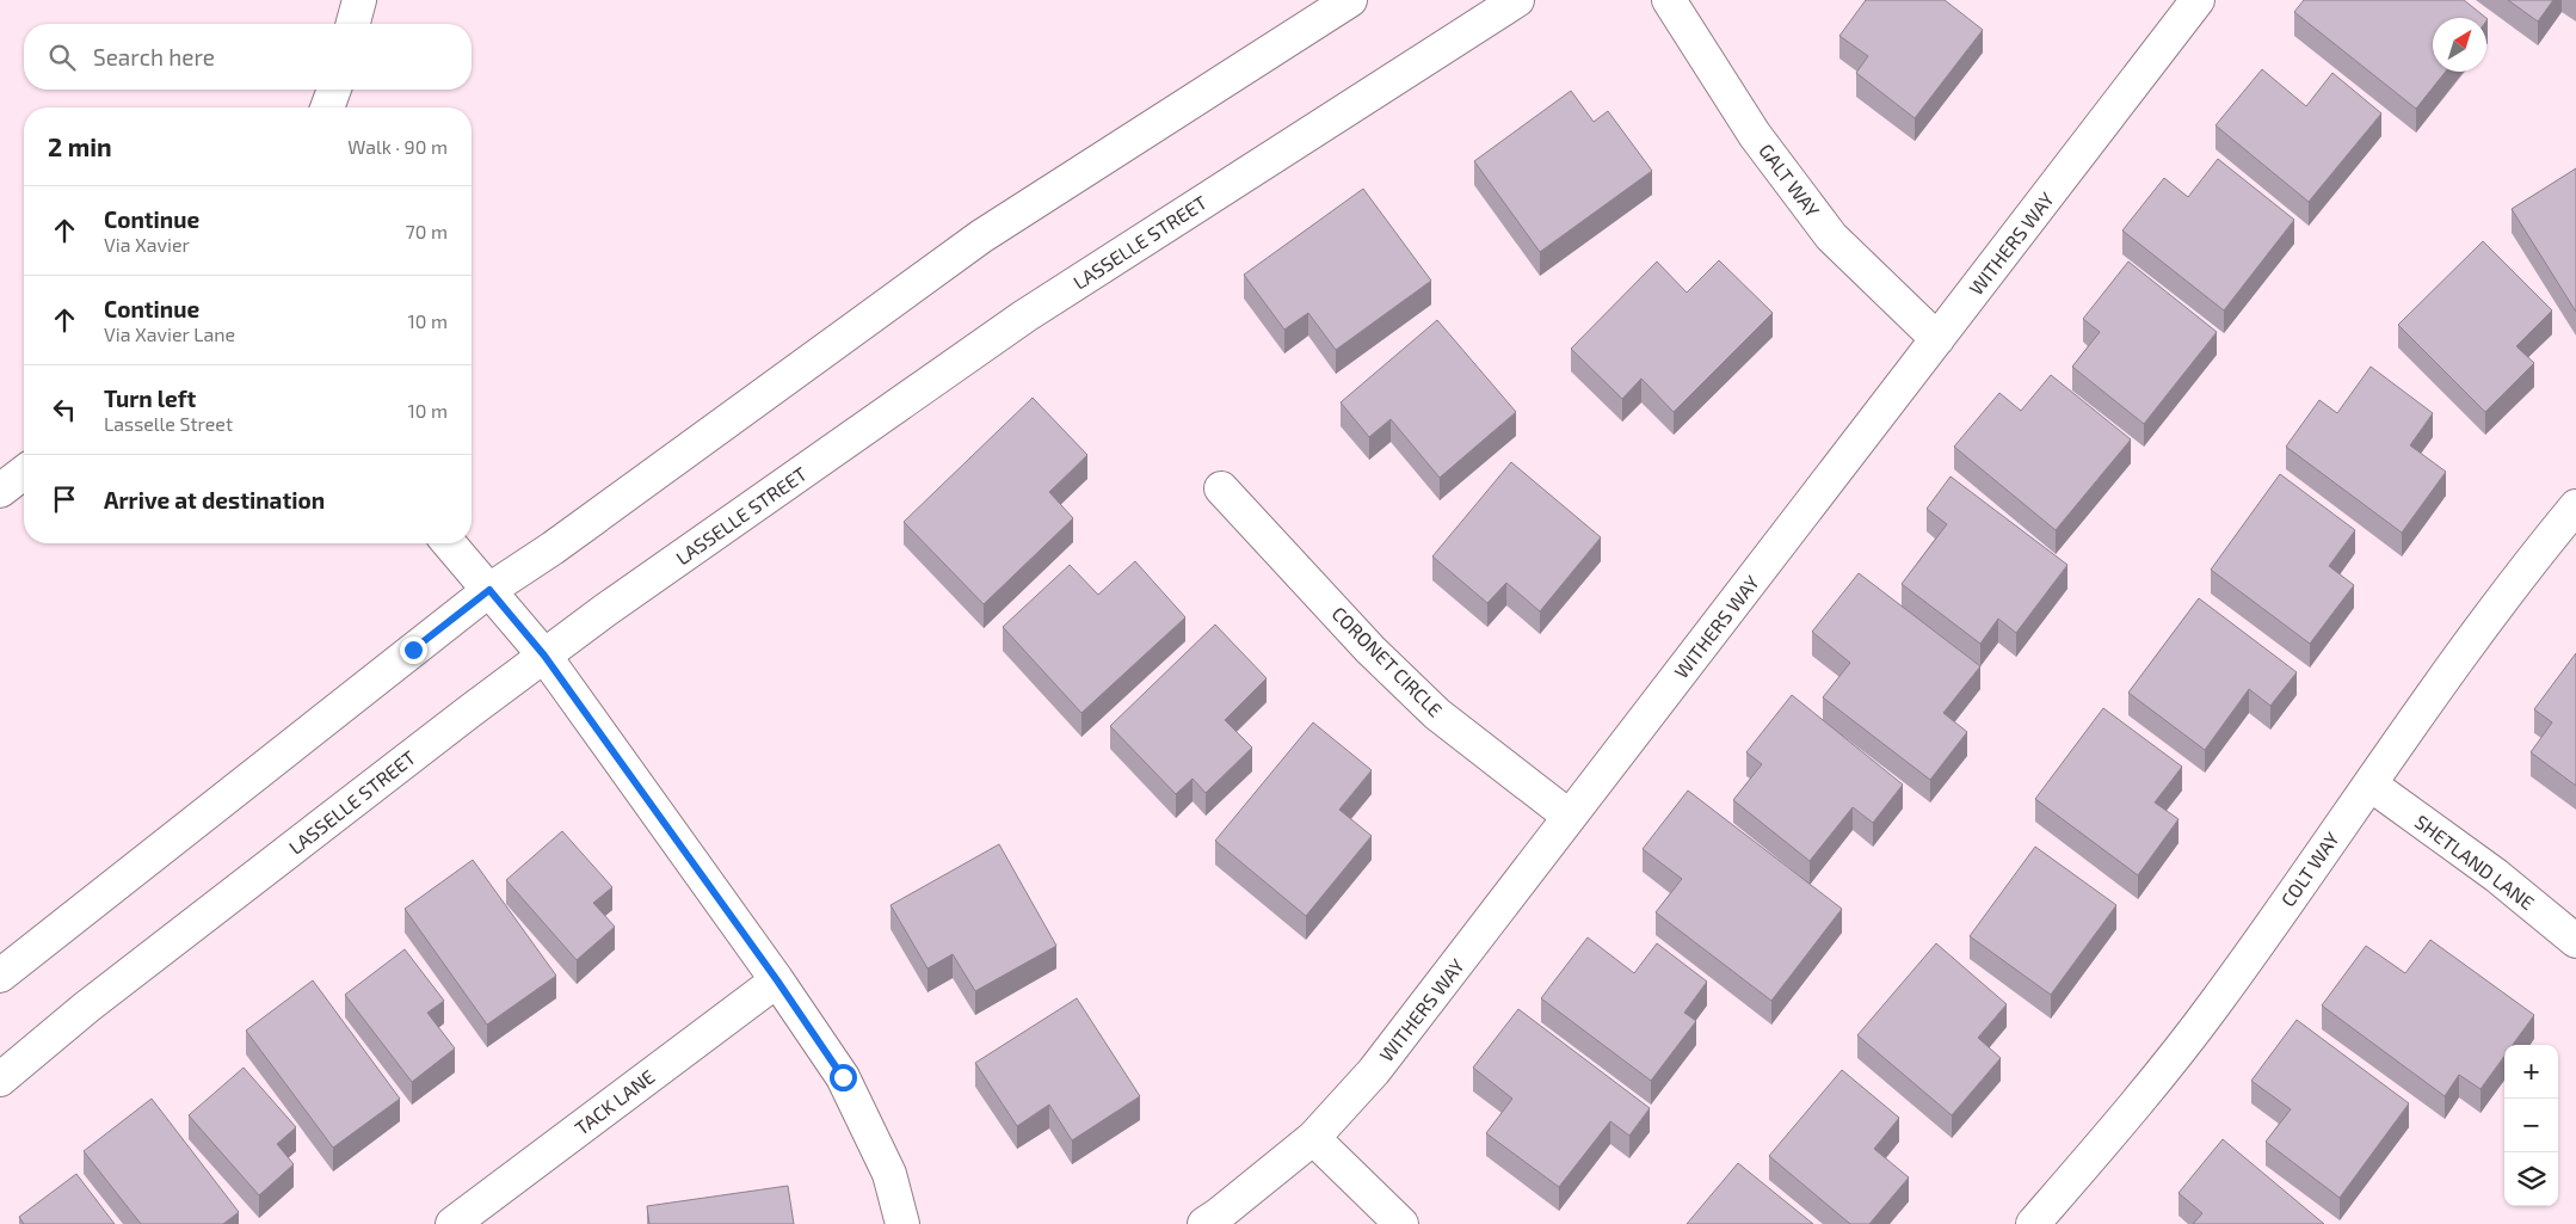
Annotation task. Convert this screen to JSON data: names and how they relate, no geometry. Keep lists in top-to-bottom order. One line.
{"streets":{"street":["GALT WAY","LASSELLE STREET","WITHERS WAY","CORONET CIRCLE","SHETLAND LANE","COLT WAY","TACK LANE"]},"crossings":[["GALT WAY","WITHERS WAY"],["WITHERS WAY","CORONET CIRCLE"],["SHETLAND LANE","COLT WAY"]],"north":"top right","page":{"search":"Search here","heading":["2 min","Walk · 90 m"],"list":[["Continue","Via Xavier","70 m"],["Continue","Via Xavier Lane","10 m"],["Turn left","Lasselle Street","10 m"],"Arrive at destination"],"map_buttons":["+","−"]}}
